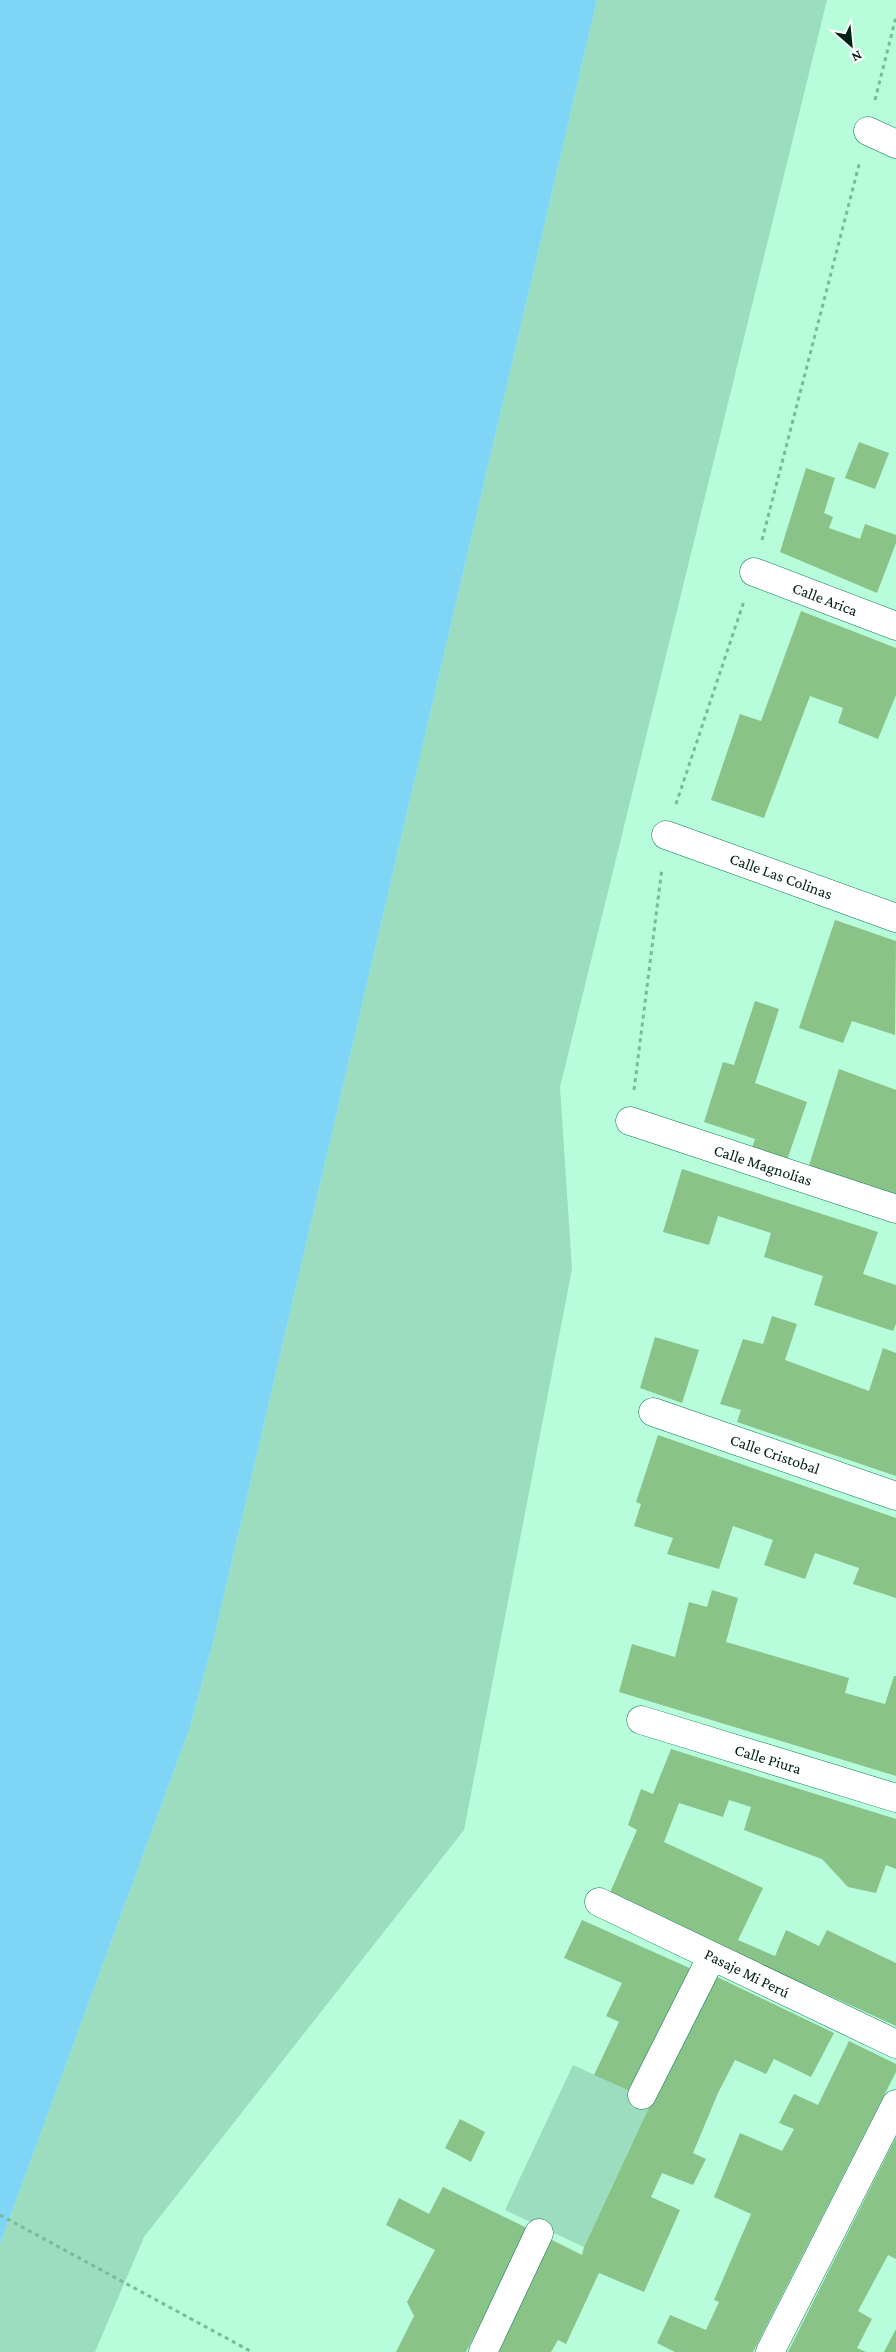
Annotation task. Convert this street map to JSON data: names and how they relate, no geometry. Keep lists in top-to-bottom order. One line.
{"streets":{"street":["Calle Arica","Calle Las Colinas","Calle Magnolias","Calle Cristobal","Calle Piura","Pasaje Mi Perú"]},"north":"bottom right"}
